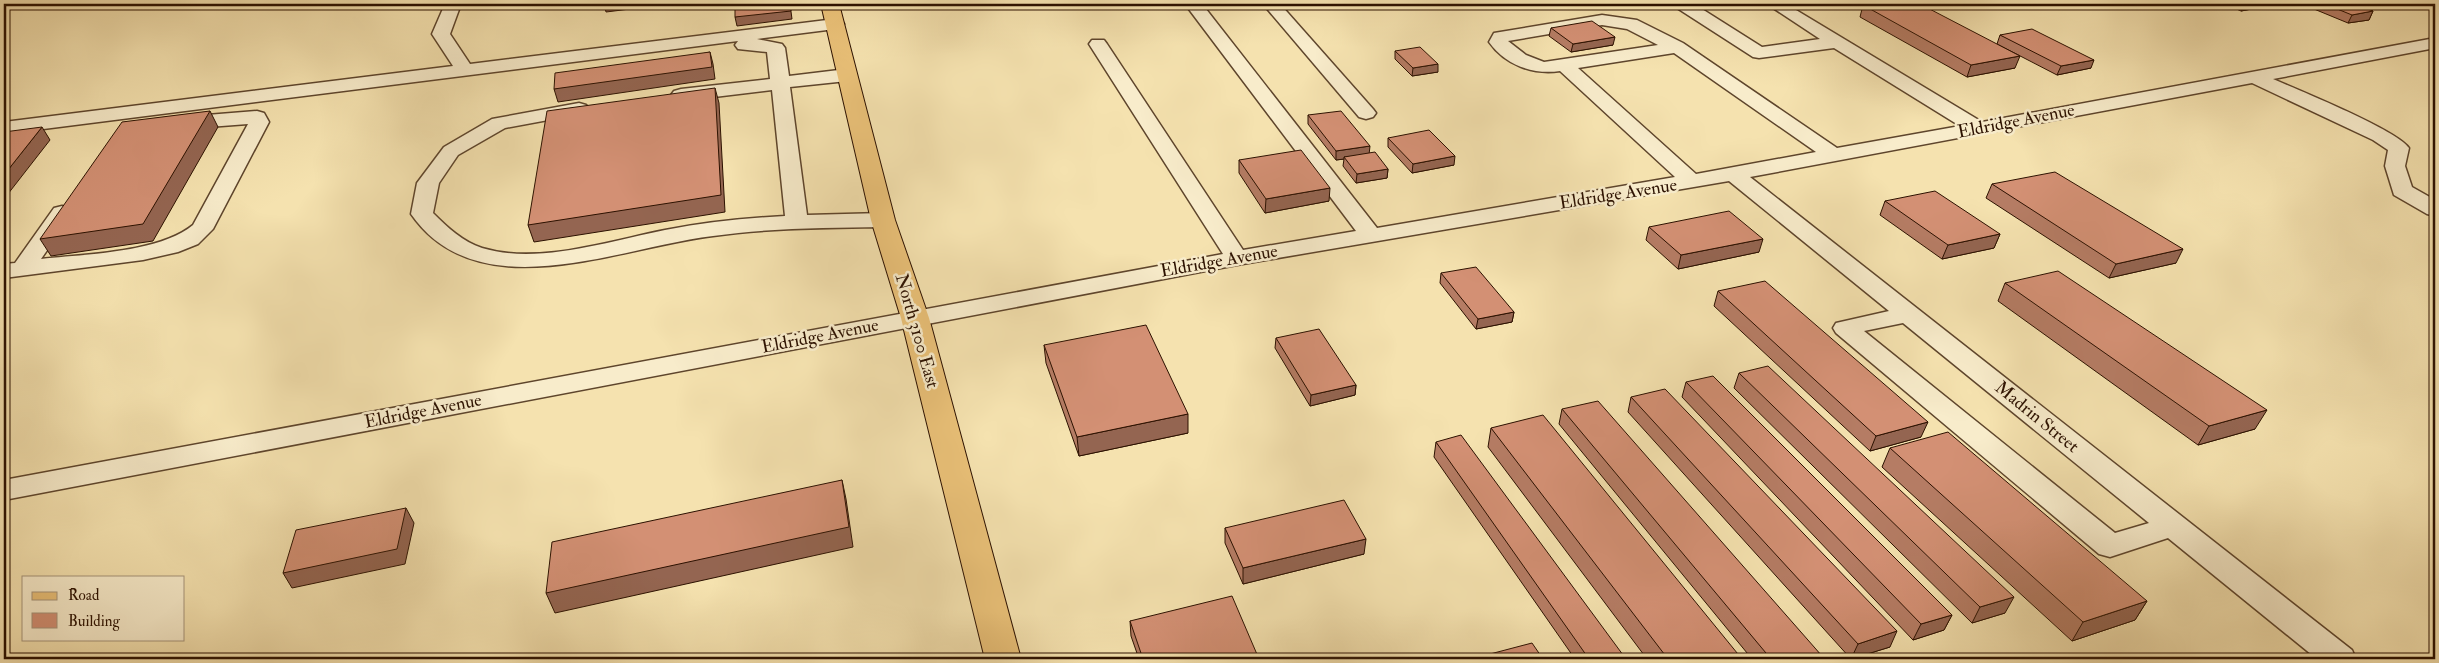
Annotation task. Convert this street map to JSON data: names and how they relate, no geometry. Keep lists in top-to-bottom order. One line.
{"streets":{"main road":["North 3100 East"],"street":["Eldridge Avenue","Madrin Street"]},"crossings":[["Eldridge Avenue","North 3100 East"],["Eldridge Avenue","Madrin Street"]],"legend":["Road","Building"]}
